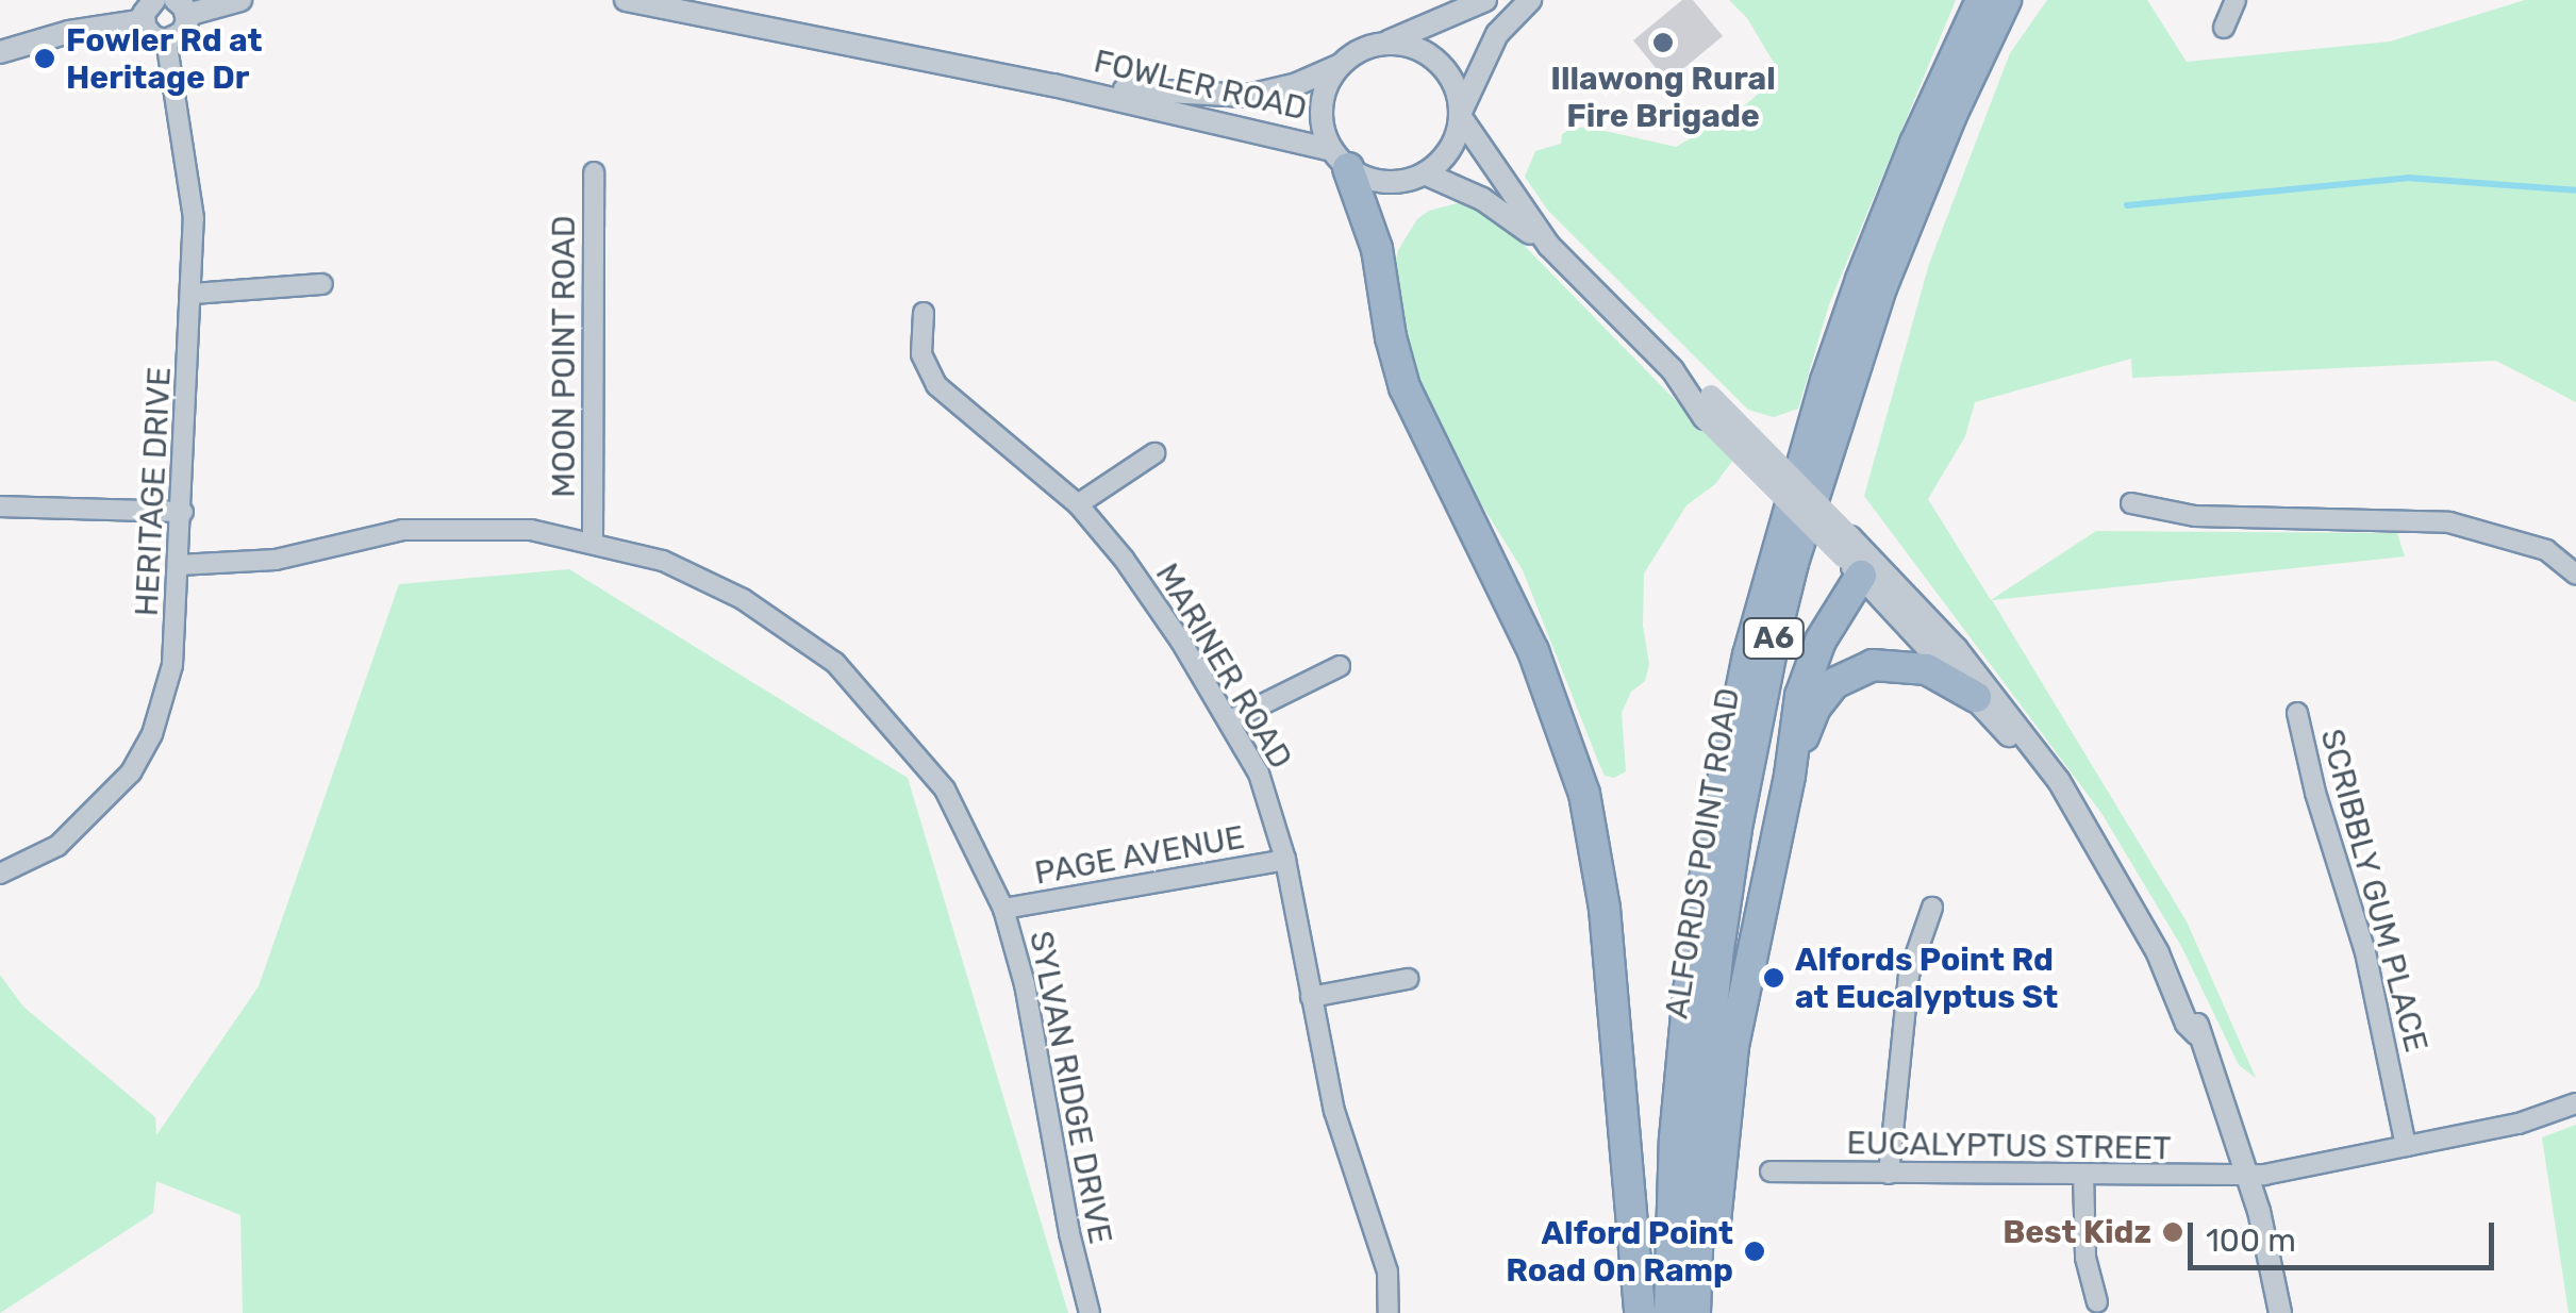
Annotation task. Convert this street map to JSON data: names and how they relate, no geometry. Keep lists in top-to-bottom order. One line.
{"streets":{"highway":["A6","ALFORDS POINT ROAD"],"street":["FOWLER ROAD","MOON POINT ROAD","HERITAGE DRIVE","MARINER ROAD","PAGE AVENUE","SCRIBBLY GUM PLACE","SYLVAN RIDGE DRIVE","EUCALYPTUS STREET"]},"crossings":[["MOON POINT ROAD","SYLVAN RIDGE DRIVE"],["HERITAGE DRIVE","SYLVAN RIDGE DRIVE"],["MARINER ROAD","PAGE AVENUE"],["PAGE AVENUE","SYLVAN RIDGE DRIVE"],["SCRIBBLY GUM PLACE","EUCALYPTUS STREET"]],"places":["Illawong Rural Fire Brigade","Fowler Rd at Heritage Dr","Alfords Point Rd at Eucalyptus St","Best Kidz","Alford Point Road On Ramp"],"scale_bar":"100 m"}
